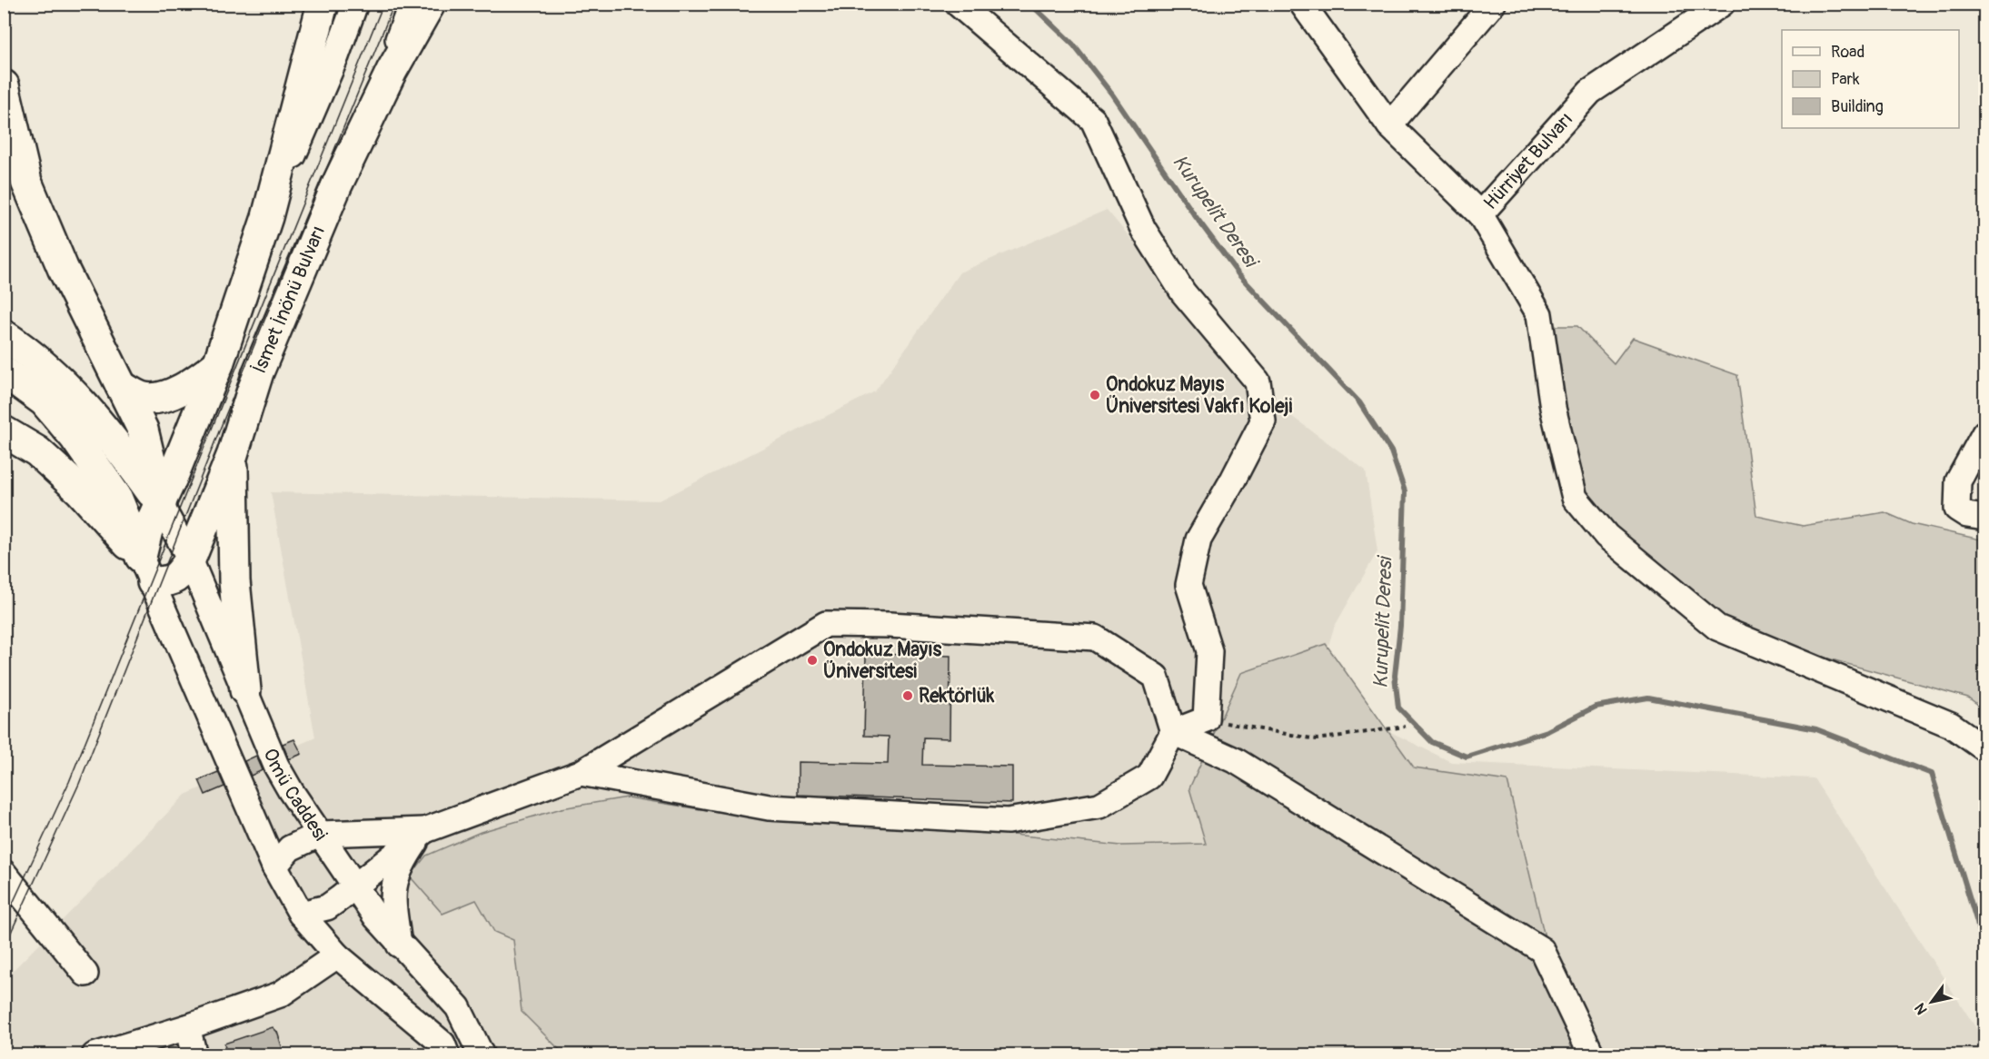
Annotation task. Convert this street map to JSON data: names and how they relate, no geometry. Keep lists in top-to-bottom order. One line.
{"streets":{"main road":["İsmet İnönü Bulvarı"],"street":["Hürriyet Bulvarı","Omü Caddesi"]},"crossings":[["İsmet İnönü Bulvarı","Omü Caddesi"]],"water":["Kurupelit Deresi"],"places":["Ondokuz Mayıs Üniversitesi Vakfı Koleji","Ondokuz Mayıs Üniversitesi","Rektörlük"],"legend":["Road","Park","Building"],"north":"bottom left"}
